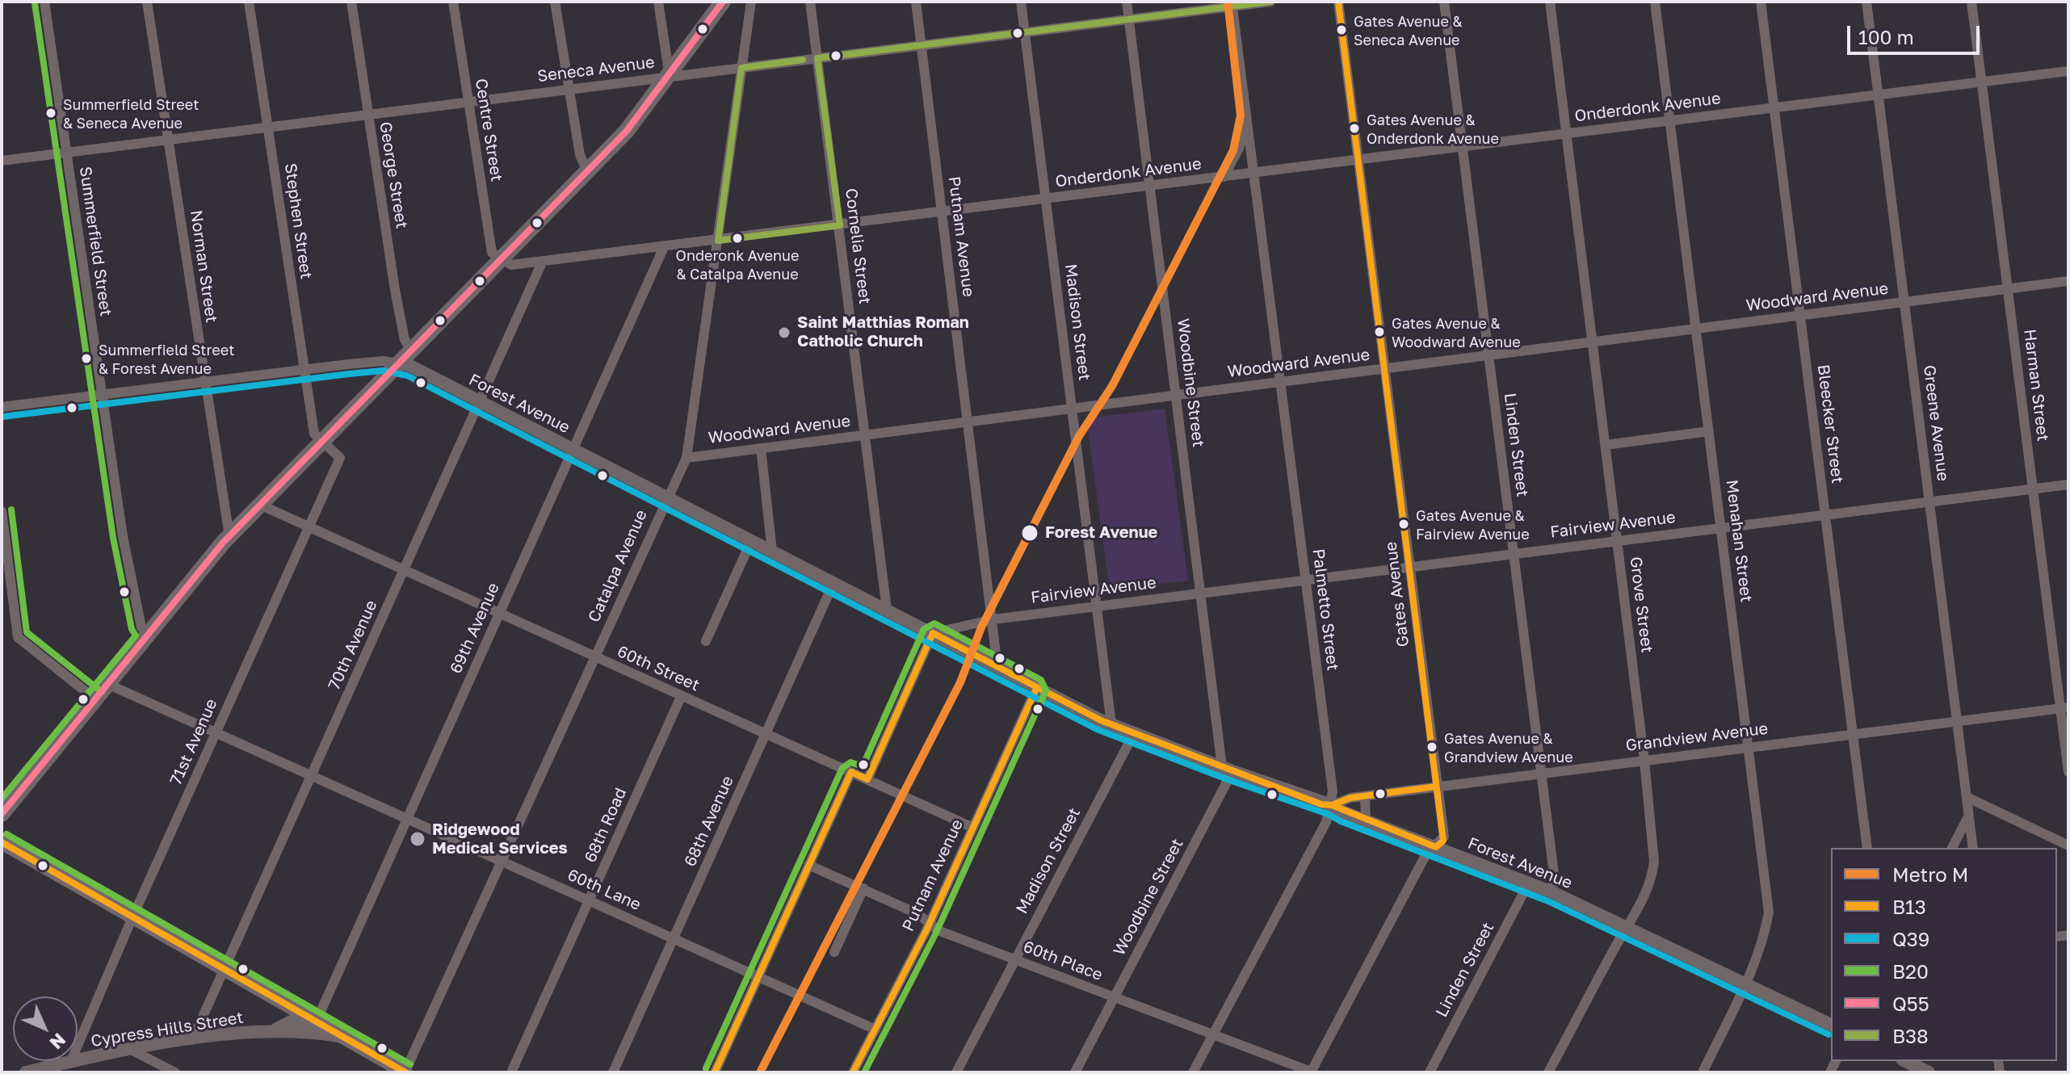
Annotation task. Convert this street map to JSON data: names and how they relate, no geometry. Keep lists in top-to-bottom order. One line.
{"streets":{"street":["Seneca Avenue","Onderdonk Avenue","Centre Street","George Street","Stephen Street","Putnam Avenue","Summerfield Street","Cornelia Street","Norman Street","Woodward Avenue","Madison Street","Woodbine Street","Harman Street","Forest Avenue","Greene Avenue","Bleecker Street","Linden Street","Fairview Avenue","Menahan Street","Catalpa Avenue","Gates Avenue","Grove Street","Palmetto Street","69th Avenue","70th Avenue","60th Street","Grandview Avenue","71st Avenue","68th Avenue","68th Road","60th Lane","60th Place","Cypress Hills Street"]},"crossings":[["Seneca Avenue","Centre Street"],["Seneca Avenue","George Street"],["Seneca Avenue","Stephen Street"],["Seneca Avenue","Putnam Avenue"],["Seneca Avenue","Summerfield Street"],["Seneca Avenue","Cornelia Street"],["Seneca Avenue","Norman Street"],["Seneca Avenue","Madison Street"],["Seneca Avenue","Woodbine Street"],["Seneca Avenue","Catalpa Avenue"],["Seneca Avenue","Palmetto Street"],["Onderdonk Avenue","Centre Street"],["Onderdonk Avenue","Putnam Avenue"],["Onderdonk Avenue","Cornelia Street"],["Onderdonk Avenue","Madison Street"],["Onderdonk Avenue","Woodbine Street"],["Onderdonk Avenue","Harman Street"],["Onderdonk Avenue","Greene Avenue"],["Onderdonk Avenue","Bleecker Street"],["Onderdonk Avenue","Linden Street"],["Onderdonk Avenue","Menahan Street"],["Onderdonk Avenue","Catalpa Avenue"],["Onderdonk Avenue","Gates Avenue"],["Onderdonk Avenue","Grove Street"],["Onderdonk Avenue","Palmetto Street"],["Onderdonk Avenue","69th Avenue"],["Onderdonk Avenue","70th Avenue"],["Stephen Street","Forest Avenue"],["Stephen Street","71st Avenue"],["Putnam Avenue","Woodward Avenue"],["Putnam Avenue","Forest Avenue"],["Putnam Avenue","Fairview Avenue"],["Putnam Avenue","60th Street"],["Putnam Avenue","60th Lane"],["Putnam Avenue","60th Place"],["Summerfield Street","Forest Avenue"],["Cornelia Street","Woodward Avenue"],["Cornelia Street","Forest Avenue"],["Norman Street","Forest Avenue"],["Woodward Avenue","Madison Street"],["Woodward Avenue","Woodbine Street"],["Woodward Avenue","Harman Street"],["Woodward Avenue","Greene Avenue"],["Woodward Avenue","Bleecker Street"],["Woodward Avenue","Linden Street"],["Woodward Avenue","Menahan Street"],["Woodward Avenue","Catalpa Avenue"],["Woodward Avenue","Gates Avenue"],["Woodward Avenue","Grove Street"],["Woodward Avenue","Palmetto Street"],["Madison Street","Forest Avenue"],["Madison Street","Fairview Avenue"],["Madison Street","60th Place"],["Woodbine Street","Forest Avenue"],["Woodbine Street","Fairview Avenue"],["Woodbine Street","60th Place"],["Harman Street","Fairview Avenue"],["Harman Street","Grandview Avenue"],["Forest Avenue","Linden Street"],["Forest Avenue","Fairview Avenue"],["Forest Avenue","Menahan Street"],["Forest Avenue","Catalpa Avenue"],["Forest Avenue","Gates Avenue"],["Forest Avenue","Grove Street"],["Forest Avenue","Palmetto Street"],["Forest Avenue","69th Avenue"],["Forest Avenue","70th Avenue"],["Forest Avenue","Grandview Avenue"],["Forest Avenue","68th Avenue"],["Greene Avenue","Fairview Avenue"],["Greene Avenue","Grandview Avenue"],["Bleecker Street","Fairview Avenue"],["Bleecker Street","Grandview Avenue"],["Linden Street","Fairview Avenue"],["Linden Street","Grandview Avenue"],["Fairview Avenue","Menahan Street"],["Fairview Avenue","Gates Avenue"],["Fairview Avenue","Grove Street"],["Fairview Avenue","Palmetto Street"],["Menahan Street","Grandview Avenue"],["Catalpa Avenue","60th Street"],["Catalpa Avenue","60th Lane"],["Gates Avenue","Grandview Avenue"],["Gates Avenue","60th Place"],["Grove Street","Grandview Avenue"],["Palmetto Street","Grandview Avenue"],["Palmetto Street","60th Place"],["69th Avenue","60th Street"],["69th Avenue","60th Lane"],["69th Avenue","Cypress Hills Street"],["70th Avenue","60th Street"],["70th Avenue","60th Lane"],["70th Avenue","Cypress Hills Street"],["60th Street","71st Avenue"],["60th Street","68th Avenue"],["60th Street","68th Road"],["71st Avenue","60th Lane"],["71st Avenue","Cypress Hills Street"],["68th Avenue","60th Lane"],["68th Road","60th Lane"]],"places":["Gates Avenue & Seneca Avenue","Summerfield Street & Seneca Avenue","Gates Avenue & Onderdonk Avenue","Onderonk Avenue & Catalpa Avenue","Gates Avenue & Woodward Avenue","Saint Matthias Roman Catholic Church","Summerfield Street & Forest Avenue","Gates Avenue & Fairview Avenue","Forest Avenue","Gates Avenue & Grandview Avenue","Ridgewood Medical Services"],"lines":["metro line M","transit line B13","transit line Q55","transit line B38","transit line B20","transit line Q39"],"legend":["Metro M","B13","Q39","B20","Q55","B38"],"scale_bar":"100 m","north":"bottom right"}
